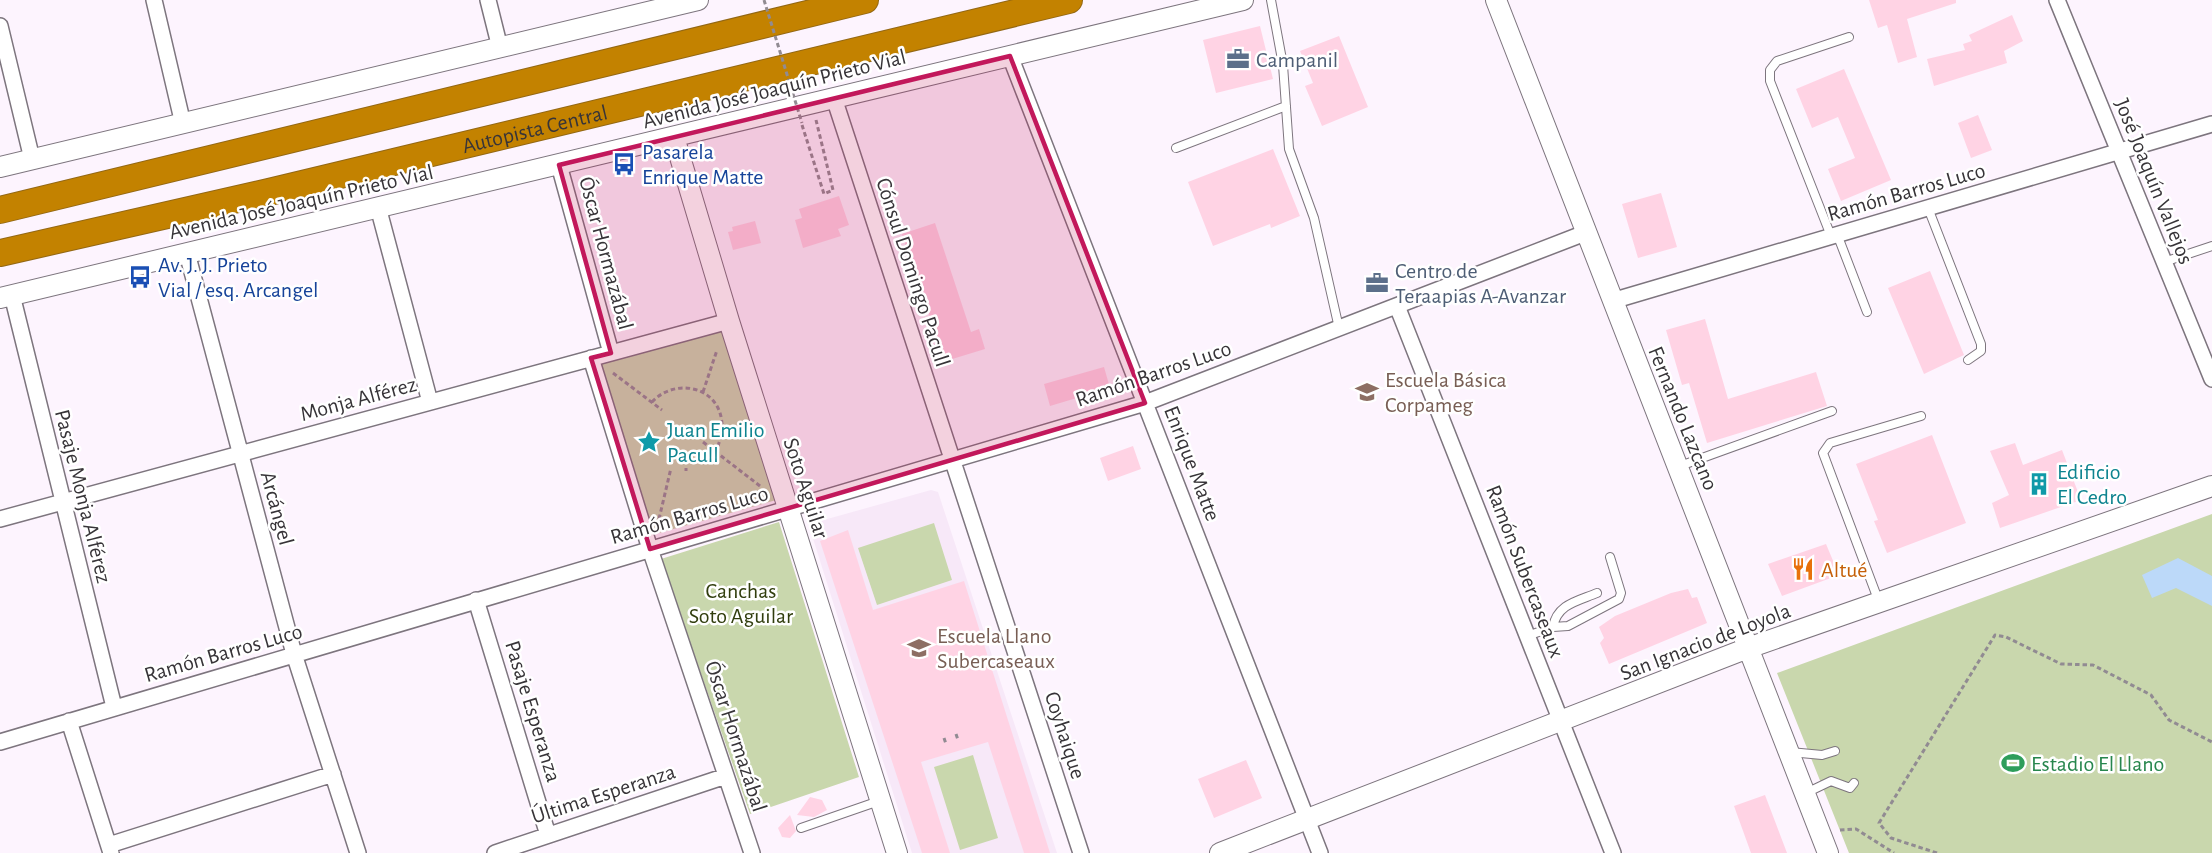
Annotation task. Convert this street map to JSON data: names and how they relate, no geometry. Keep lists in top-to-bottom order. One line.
{"streets":{"highway":["Autopista Central"],"street":["Avenida José Joaquín Prieto Vial","José Joaquín Vallejos","Ramón Barros Luco","Óscar Hormazábal","Cónsul Domingo Pacull","Monja Alférez","Fernando Lazcano","Enrique Matte","Soto Aguilar","Pasaje Monja Alférez","Arcángel","Ramón Subercaseaux","San Ignacio de Loyola","Pasaje Esperanza","Coyhaique","Última Esperanza"]},"crossings":[["Avenida José Joaquín Prieto Vial","Óscar Hormazábal"],["Avenida José Joaquín Prieto Vial","Cónsul Domingo Pacull"],["Avenida José Joaquín Prieto Vial","Enrique Matte"],["Avenida José Joaquín Prieto Vial","Soto Aguilar"],["Avenida José Joaquín Prieto Vial","Pasaje Monja Alférez"],["Avenida José Joaquín Prieto Vial","Arcángel"],["José Joaquín Vallejos","Ramón Barros Luco"],["Ramón Barros Luco","Óscar Hormazábal"],["Ramón Barros Luco","Cónsul Domingo Pacull"],["Ramón Barros Luco","Fernando Lazcano"],["Ramón Barros Luco","Enrique Matte"],["Ramón Barros Luco","Soto Aguilar"],["Ramón Barros Luco","Pasaje Monja Alférez"],["Ramón Barros Luco","Arcángel"],["Ramón Barros Luco","Ramón Subercaseaux"],["Ramón Barros Luco","Pasaje Esperanza"],["Ramón Barros Luco","Coyhaique"],["Óscar Hormazábal","Monja Alférez"],["Óscar Hormazábal","Última Esperanza"],["Cónsul Domingo Pacull","Coyhaique"],["Monja Alférez","Soto Aguilar"],["Monja Alférez","Pasaje Monja Alférez"],["Monja Alférez","Arcángel"],["Fernando Lazcano","San Ignacio de Loyola"],["Enrique Matte","San Ignacio de Loyola"],["Ramón Subercaseaux","San Ignacio de Loyola"],["Pasaje Esperanza","Última Esperanza"]],"parks":["Canchas Soto Aguilar"],"places":{"office":["Campanil","Centro de Teraapias A-Avanzar"],"bus stop":["Pasarela Enrique Matte","Av. J. J. Prieto Vial / esq. Arcangel"],"school or university":["Escuela Básica Corpameg","Escuela Llano Subercaseaux"],"place":["Juan Emilio Pacull"],"building":["Edificio El Cedro"],"restaurant":["Altué"],"sports":["Estadio El Llano"]}}
